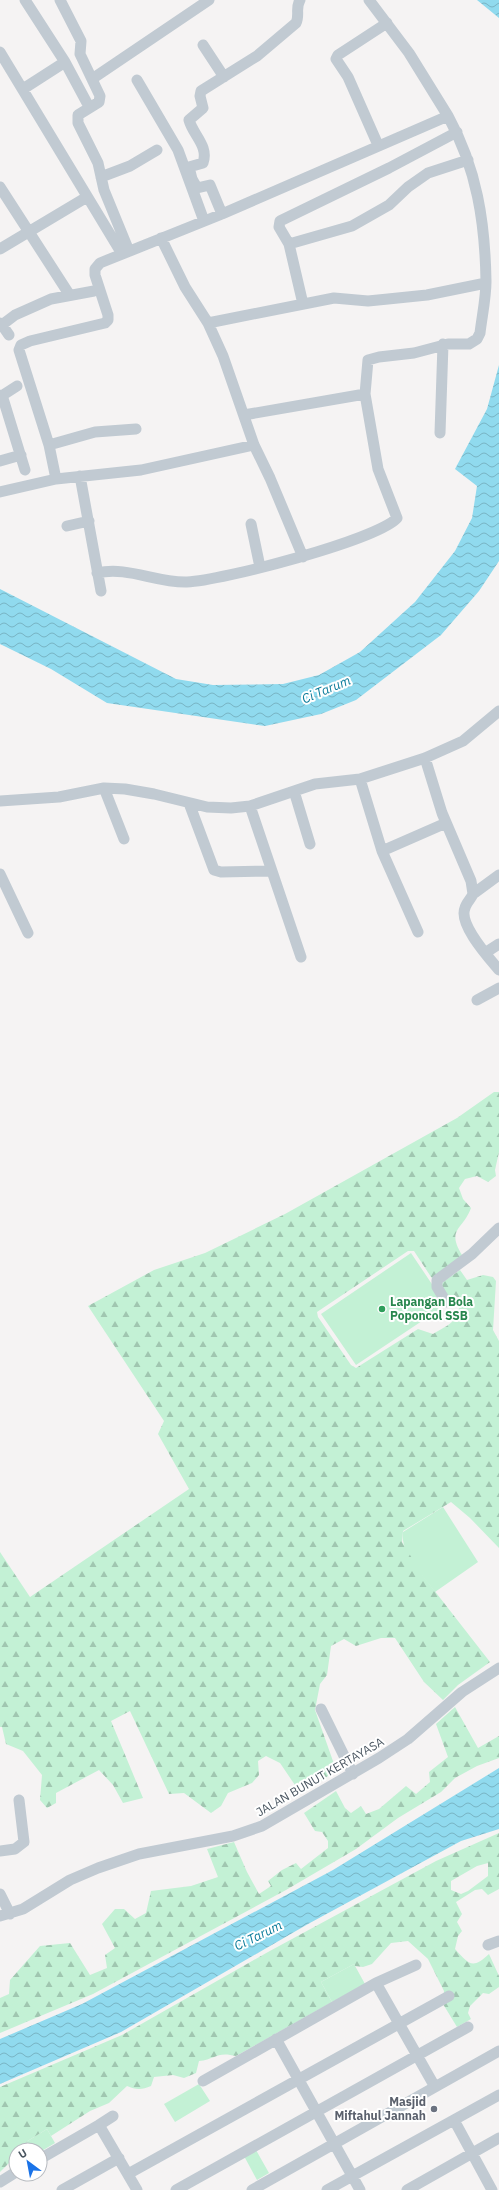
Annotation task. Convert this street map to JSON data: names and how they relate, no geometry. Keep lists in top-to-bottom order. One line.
{"streets":{"street":["JALAN BUNUT KERTAYASA"]},"water":["Ci Tarum"],"places":["Lapangan Bola Poponcol SSB","Masjid Miftahul Jannah"],"north":"top left"}
